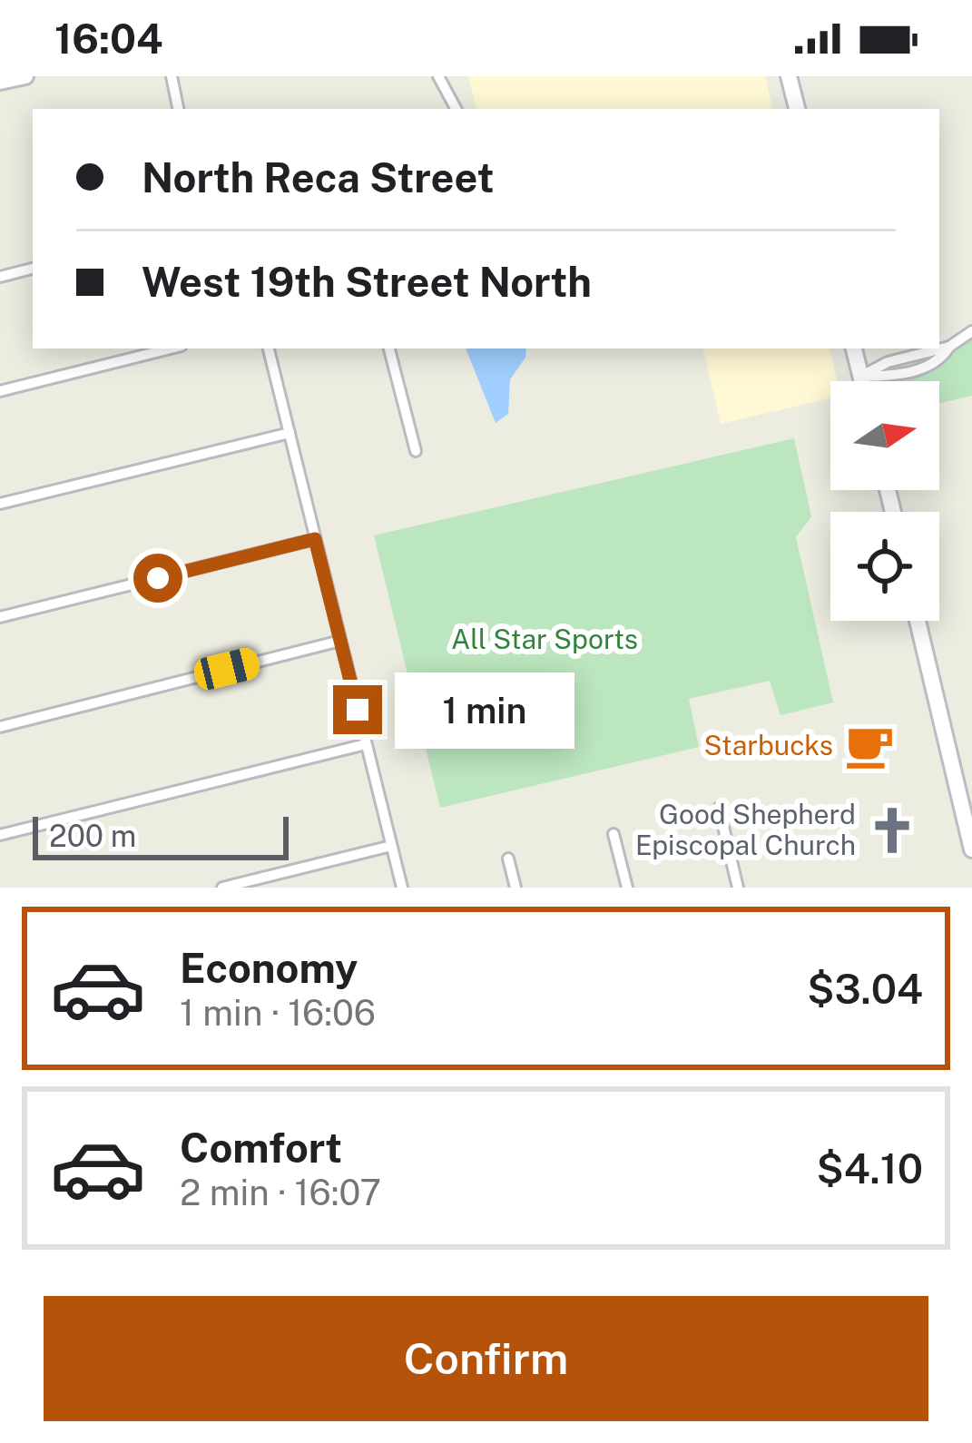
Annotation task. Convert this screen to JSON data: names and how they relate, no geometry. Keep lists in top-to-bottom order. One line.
{"parks":["All Star Sports"],"places":{"cafe":["Starbucks"],"church":["Good Shepherd Episcopal Church"]},"scale_bar":"200 m","north":"right","page":{"status":"16:04","banner":["North Reca Street","West 19th Street North"],"bubble":"1 min","scale":"200 m","list":[{"name":"Economy","note":"1 min · 16:06","value":"$3.04"},{"name":"Comfort","note":"2 min · 16:07","value":"$4.10"}],"buttons":"Confirm"}}
